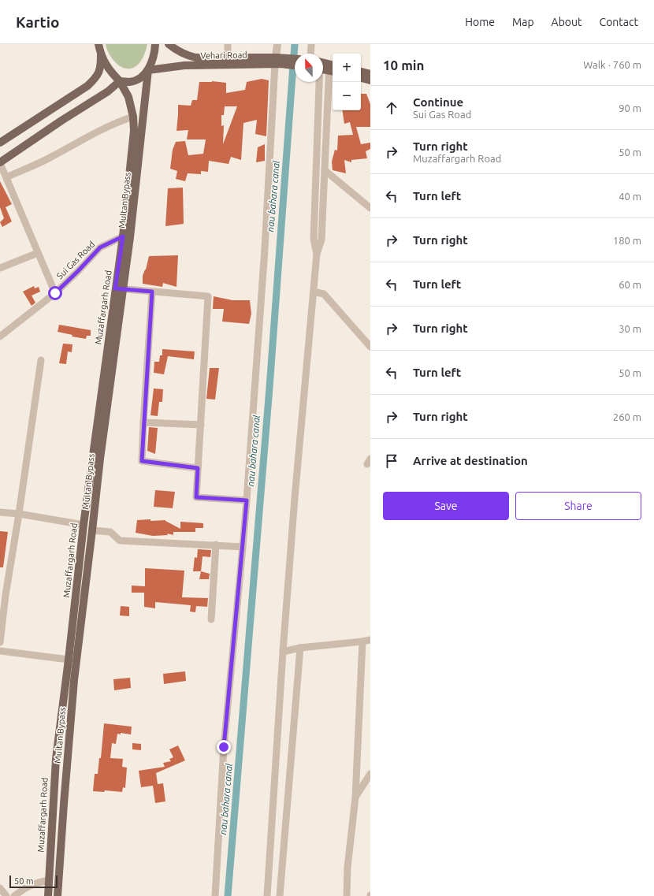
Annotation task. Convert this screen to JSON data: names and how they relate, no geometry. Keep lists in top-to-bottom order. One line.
{"streets":{"main road":["Vehari Road","Multan Bypass","Muzaffargarh Road"],"street":["Sui Gas Road"]},"crossings":[["Vehari Road","Multan Bypass"],["Multan Bypass","Muzaffargarh Road"],["Sui Gas Road","Muzaffargarh Road"]],"water":["nau bahara canal"],"scale_bar":"50 m","north":"top","page":{"header":"Kartio","nav":["Home","Map","About","Contact"],"heading":["10 min","Walk · 760 m"],"map_buttons":["+","−"],"list":[["Continue","Sui Gas Road","90 m"],["Turn right","Muzaffargarh Road","50 m"],["Turn left","40 m"],["Turn right","180 m"],["Turn left","60 m"],["Turn right","30 m"],["Turn left","50 m"],["Turn right","260 m"],"Arrive at destination"],"buttons":["Save","Share"],"scale":"50 m"}}
